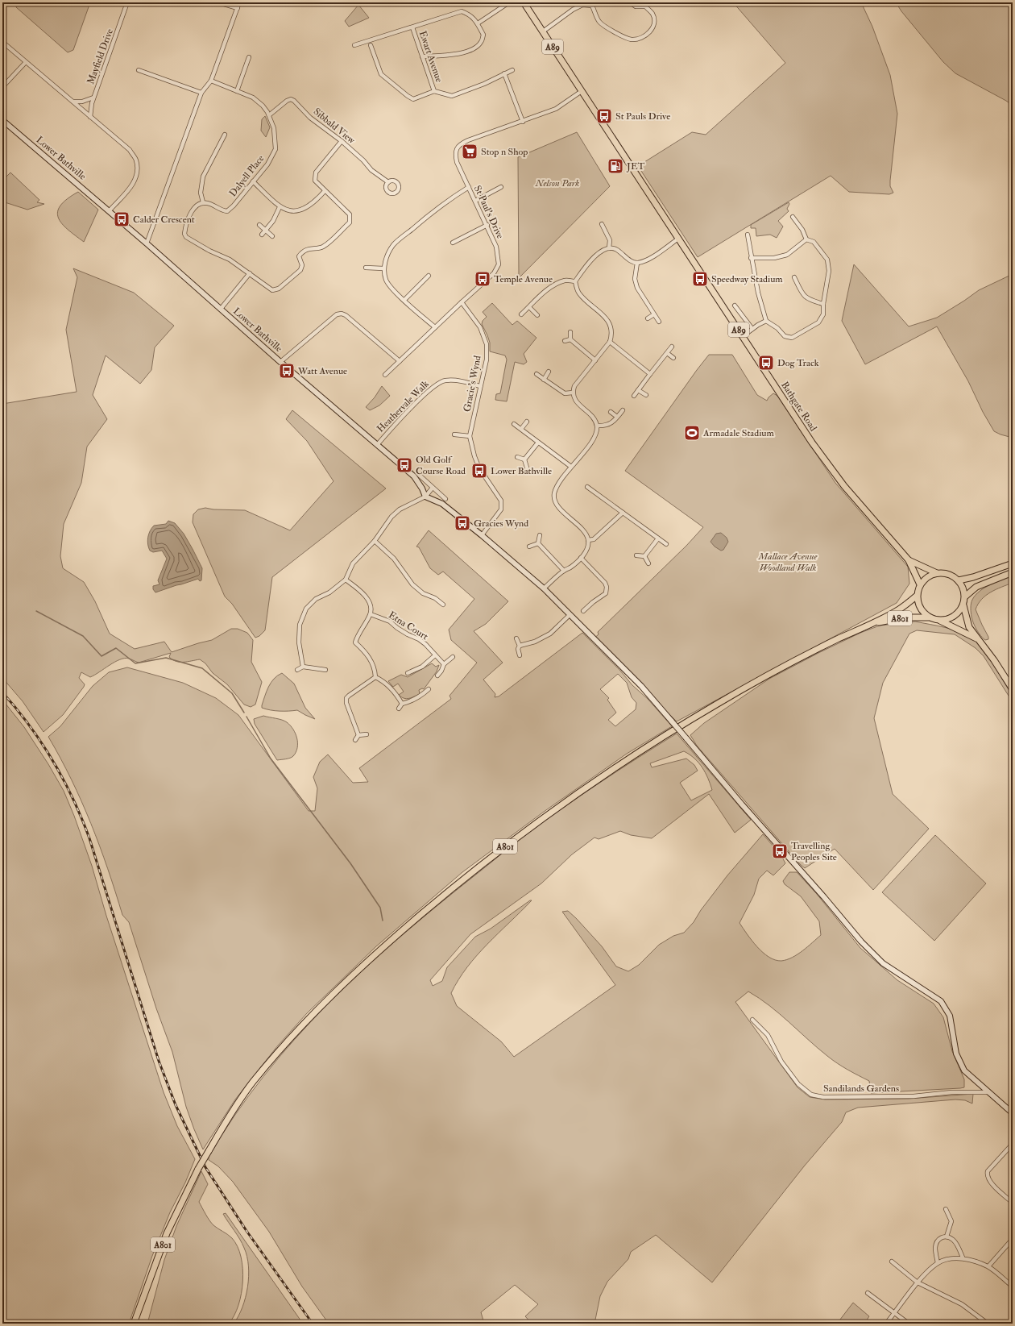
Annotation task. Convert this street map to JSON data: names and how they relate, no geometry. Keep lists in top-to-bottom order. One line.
{"streets":{"main road":["A89","Lower Bathville","Bathgate Road","A801"],"street":["Mayfield Drive","Ewart Avenue","Sibbald View","Dalyell Place","St Paul's Drive","Gracie's Wynd","Heathervale Walk","Etna Court","Sandilands Gardens"]},"crossings":[["A89","St Paul's Drive"],["A89","Bathgate Road"],["A89","A801"],["Sibbald View","Dalyell Place"],["Lower Bathville","Heathervale Walk"],["St Paul's Drive","Gracie's Wynd"],["St Paul's Drive","Bathgate Road"],["Gracie's Wynd","Heathervale Walk"],["Bathgate Road","A801"]],"parks":["Nelson Park","Mallace Avenue Woodland Walk"],"places":{"bus stop":["St Pauls Drive","Calder Crescent","Temple Avenue","Speedway Stadium","Dog Track","Watt Avenue","Old Golf Course Road","Lower Bathville","Gracies Wynd","Travelling Peoples Site"],"supermarket":["Stop n Shop"],"fuel station":["JET"],"sports":["Armadale Stadium"]}}
